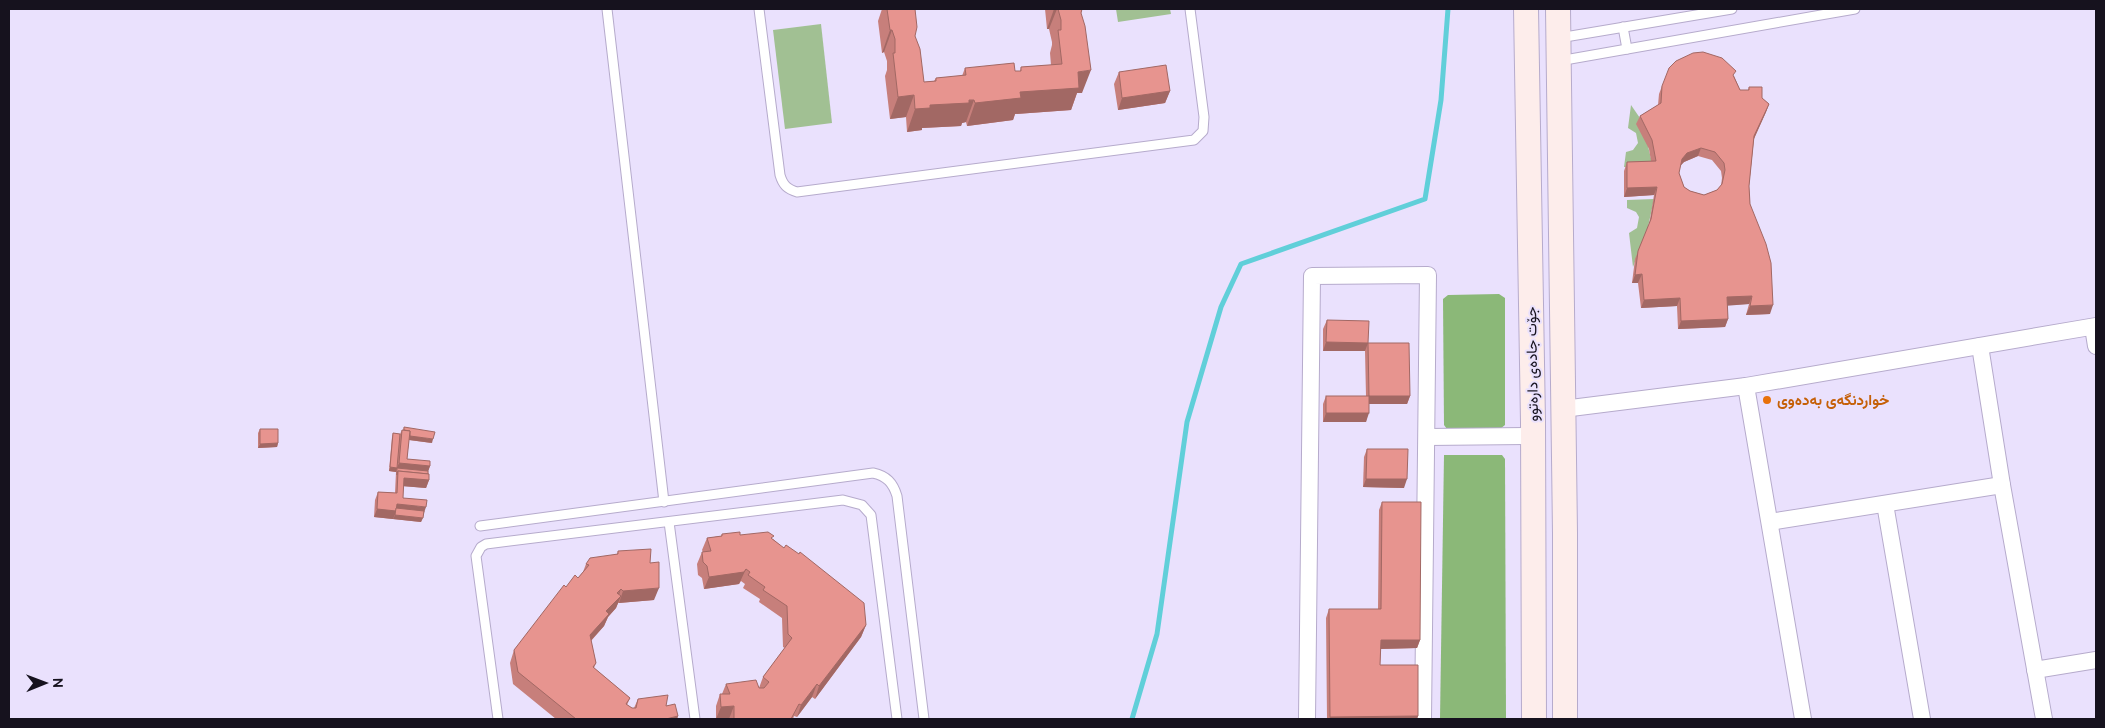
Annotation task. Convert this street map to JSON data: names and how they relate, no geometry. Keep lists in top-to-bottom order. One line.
{"streets":{"main road":["جۆت جادەی دارەتوو"]},"places":["خواردنگەی بەدەوی"],"north":"right"}
